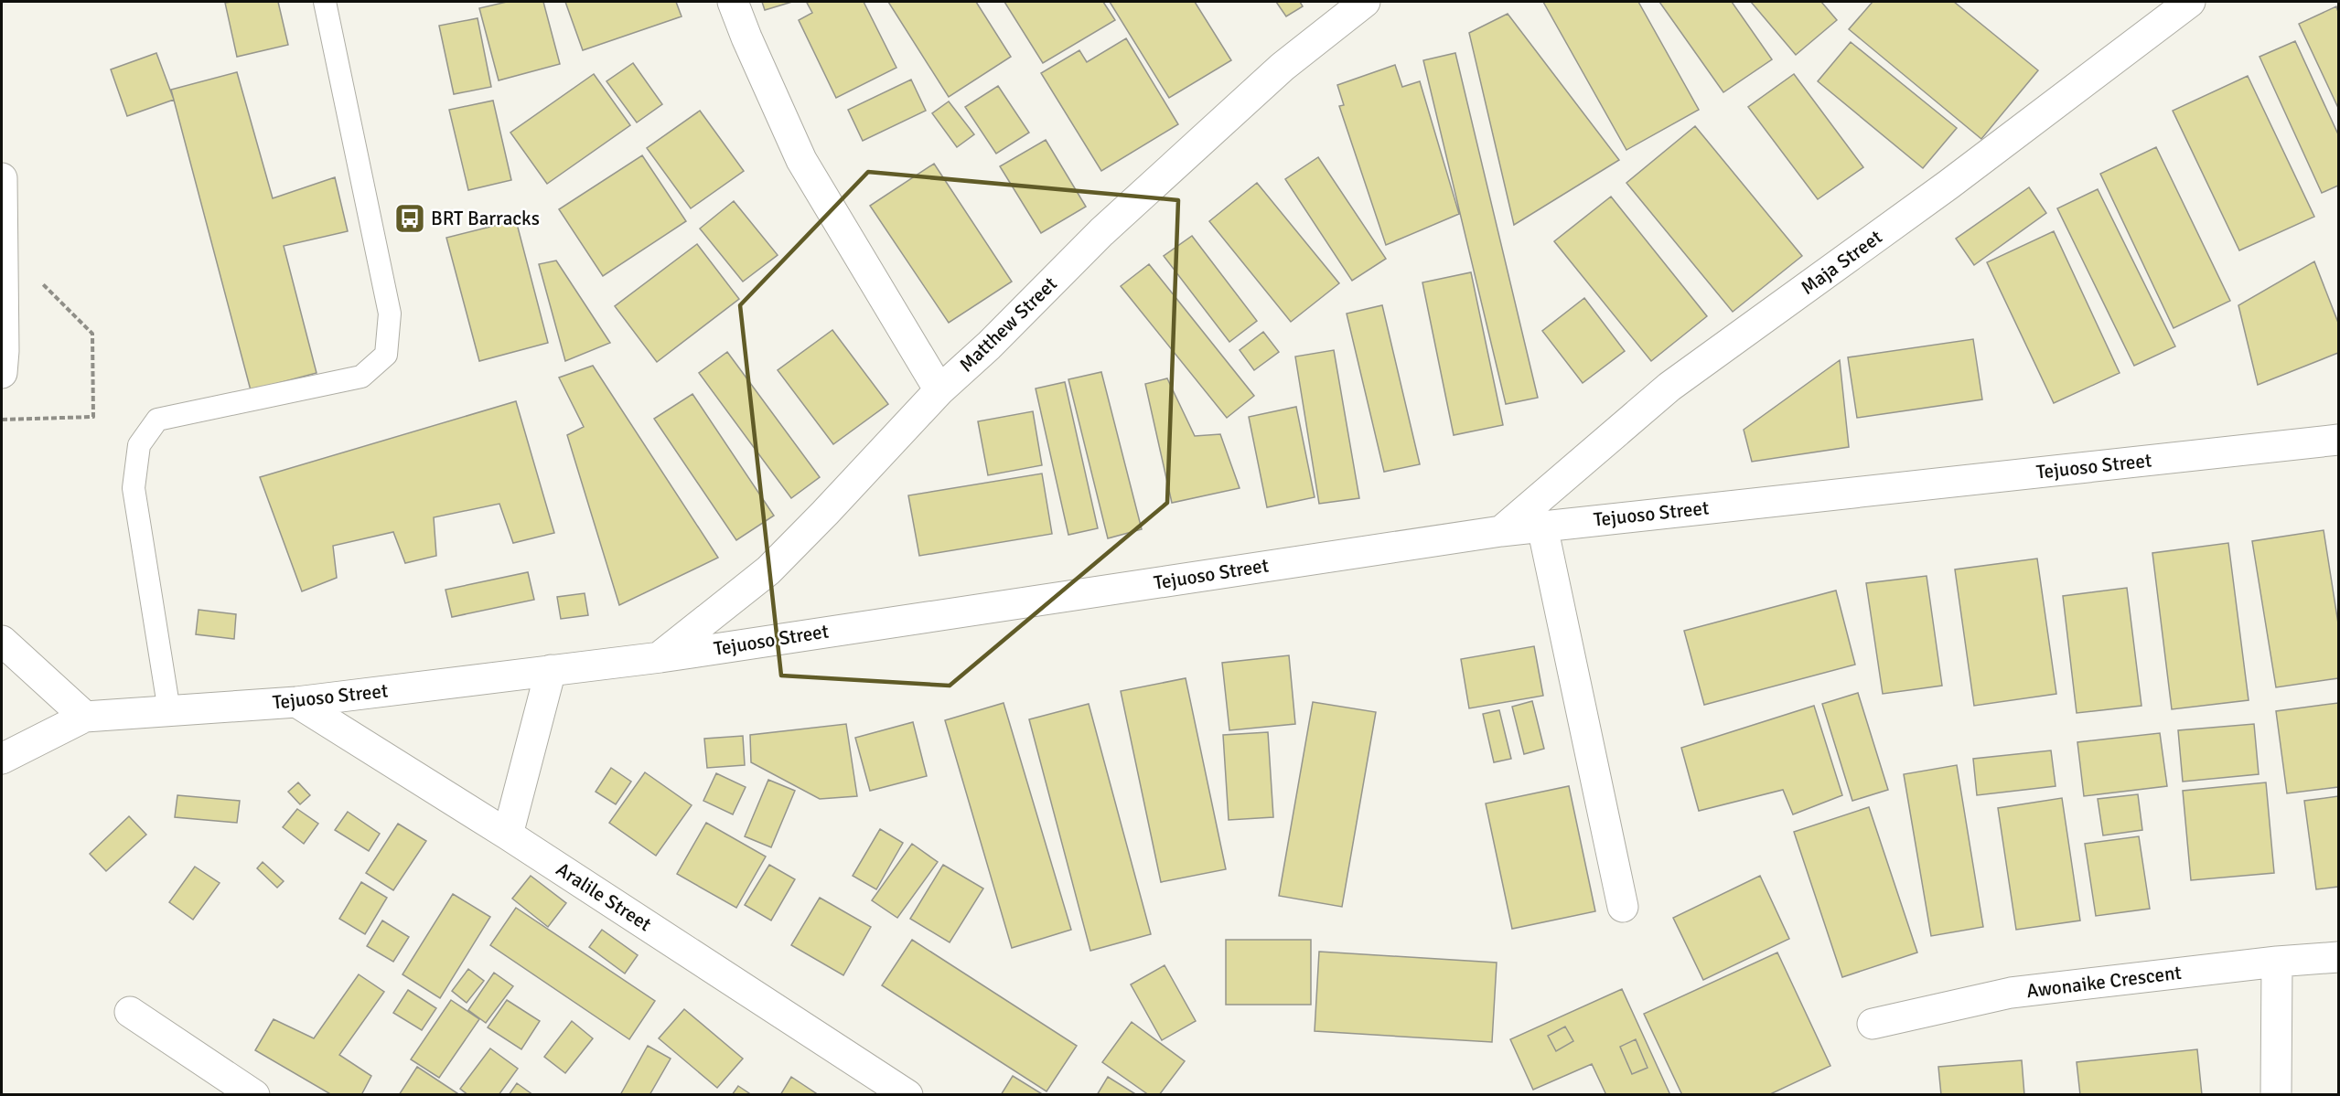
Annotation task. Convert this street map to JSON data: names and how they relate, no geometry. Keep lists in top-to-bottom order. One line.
{"streets":{"street":["Maja Street","Matthew Street","Tejuoso Street","Aralile Street","Awonaike Crescent"]},"crossings":[["Maja Street","Tejuoso Street"],["Matthew Street","Tejuoso Street"],["Tejuoso Street","Aralile Street"]],"places":{"bus stop":["BRT Barracks"]}}
